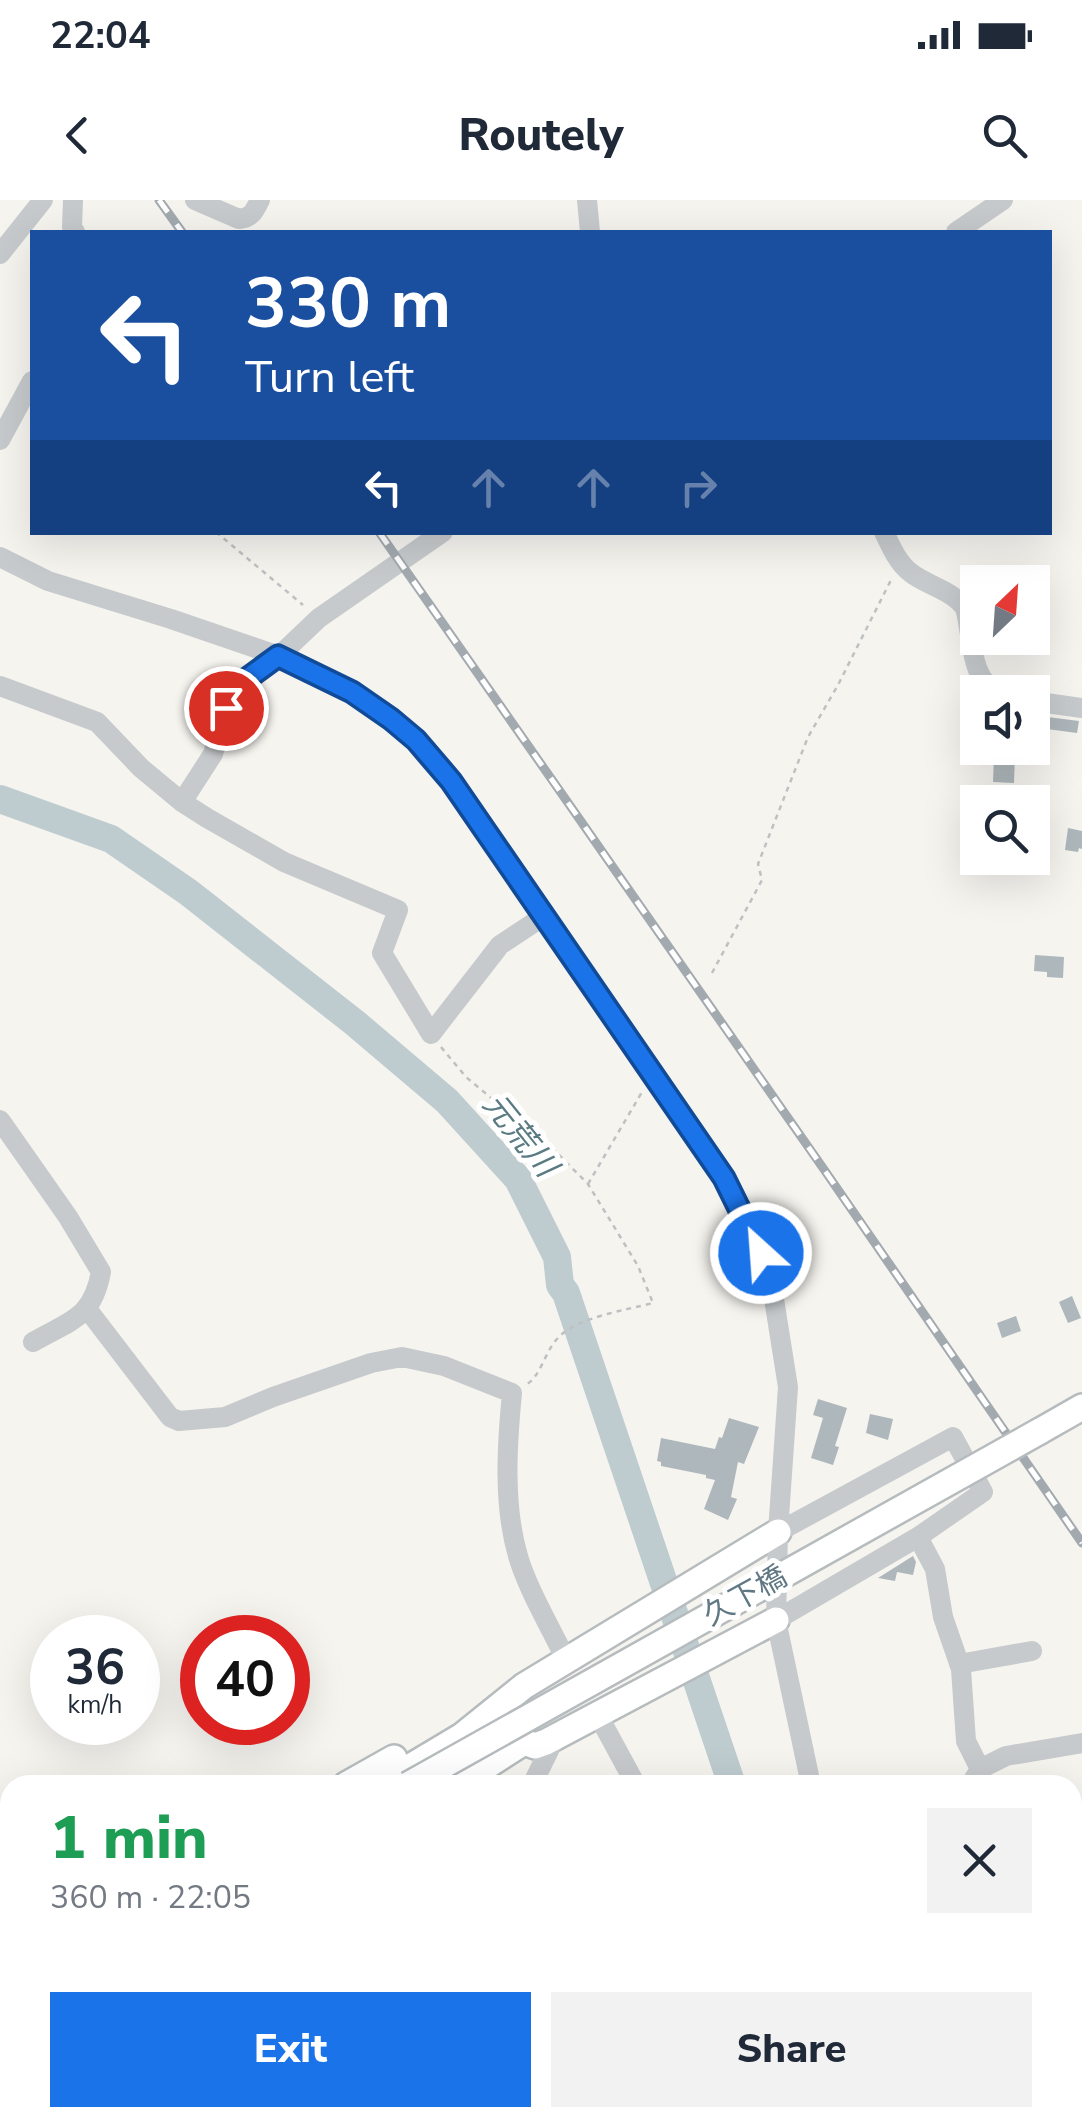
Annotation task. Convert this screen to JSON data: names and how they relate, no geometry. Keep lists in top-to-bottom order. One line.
{"streets":{"main road":["久下橋"]},"water":["元荒川"],"north":"top right","page":{"status":"22:04","header":"Routely","turn":["330 m","Turn left"],"speed":"36 km/h","limit":"40","heading":["1 min","360 m · 22:05"],"buttons":["Exit","Share"]}}
